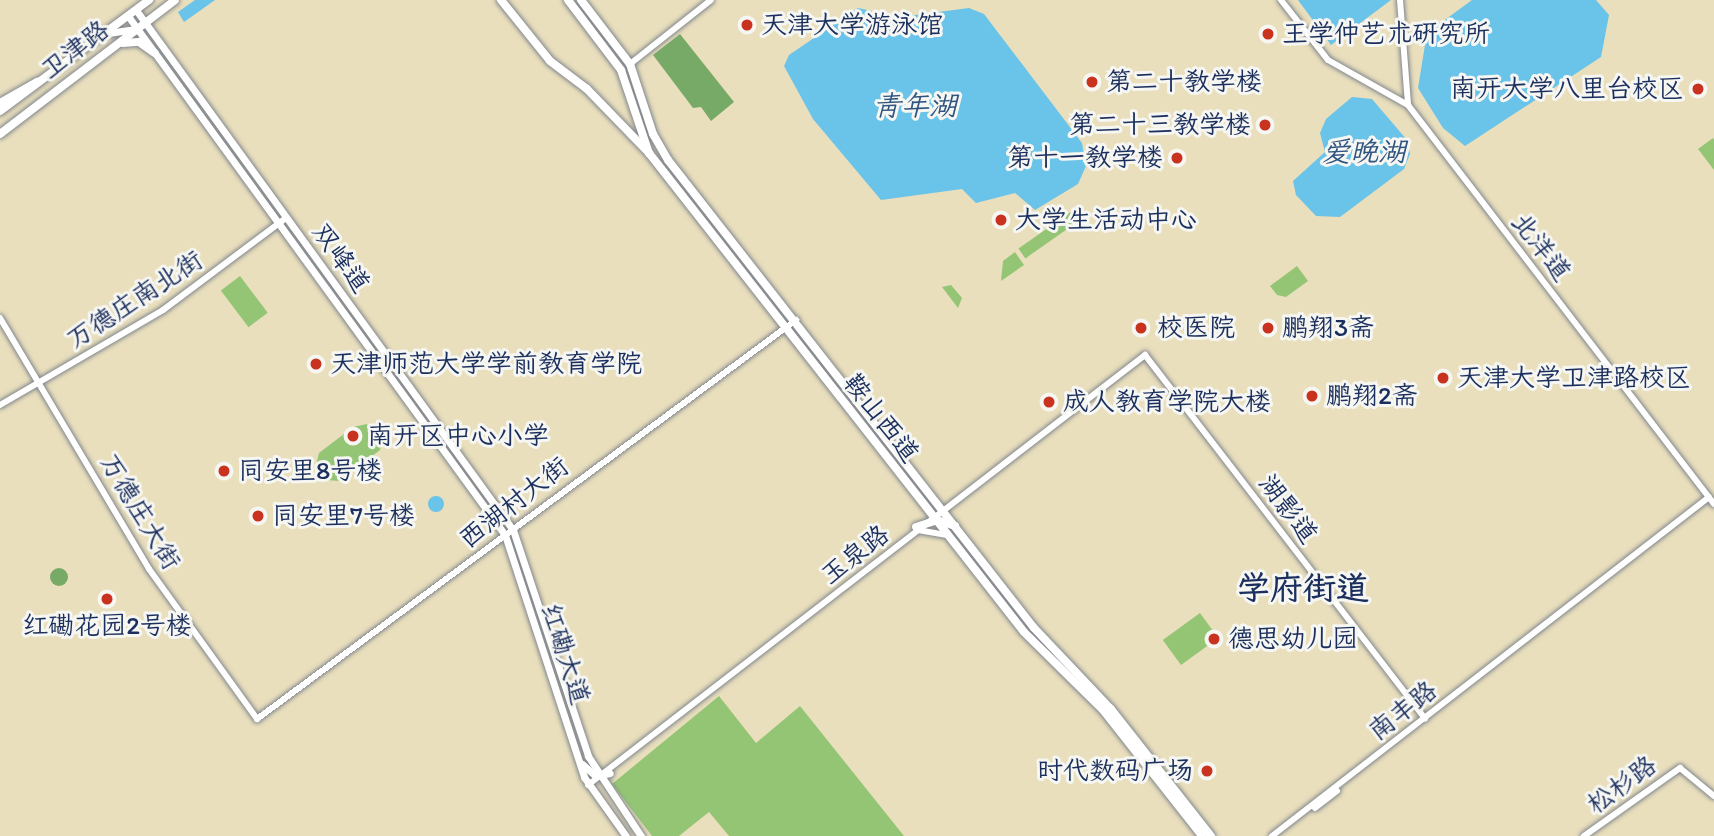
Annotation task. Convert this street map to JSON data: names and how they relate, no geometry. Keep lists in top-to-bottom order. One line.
{"streets":{"main road":["卫津路","双峰道","鞍山西道","红磡大道"],"street":["北洋道","万德庄南北街","西湖村大街","湖影道","万德庄大街","玉泉路","南丰路","松杉路"]},"crossings":[["卫津路","双峰道"],["北洋道","南丰路"],["双峰道","万德庄南北街"],["双峰道","西湖村大街"],["双峰道","红磡大道"],["万德庄南北街","万德庄大街"],["鞍山西道","西湖村大街"],["鞍山西道","湖影道"],["西湖村大街","万德庄大街"],["西湖村大街","红磡大道"],["湖影道","南丰路"]],"districts":["学府街道"],"water":["青年湖","爱晚湖"],"places":["天津大学游泳馆","王学仲艺术研究所","第二十教学楼","南开大学八里台校区","第二十三教学楼","第十一教学楼","大学生活动中心","校医院","鹏翔3斋","天津师范大学学前教育学院","天津大学卫津路校区","鹏翔2斋","成人教育学院大楼","南开区中心小学","同安里8号楼","同安里7号楼","红磡花园2号楼","德思幼儿园","时代数码广场"]}
